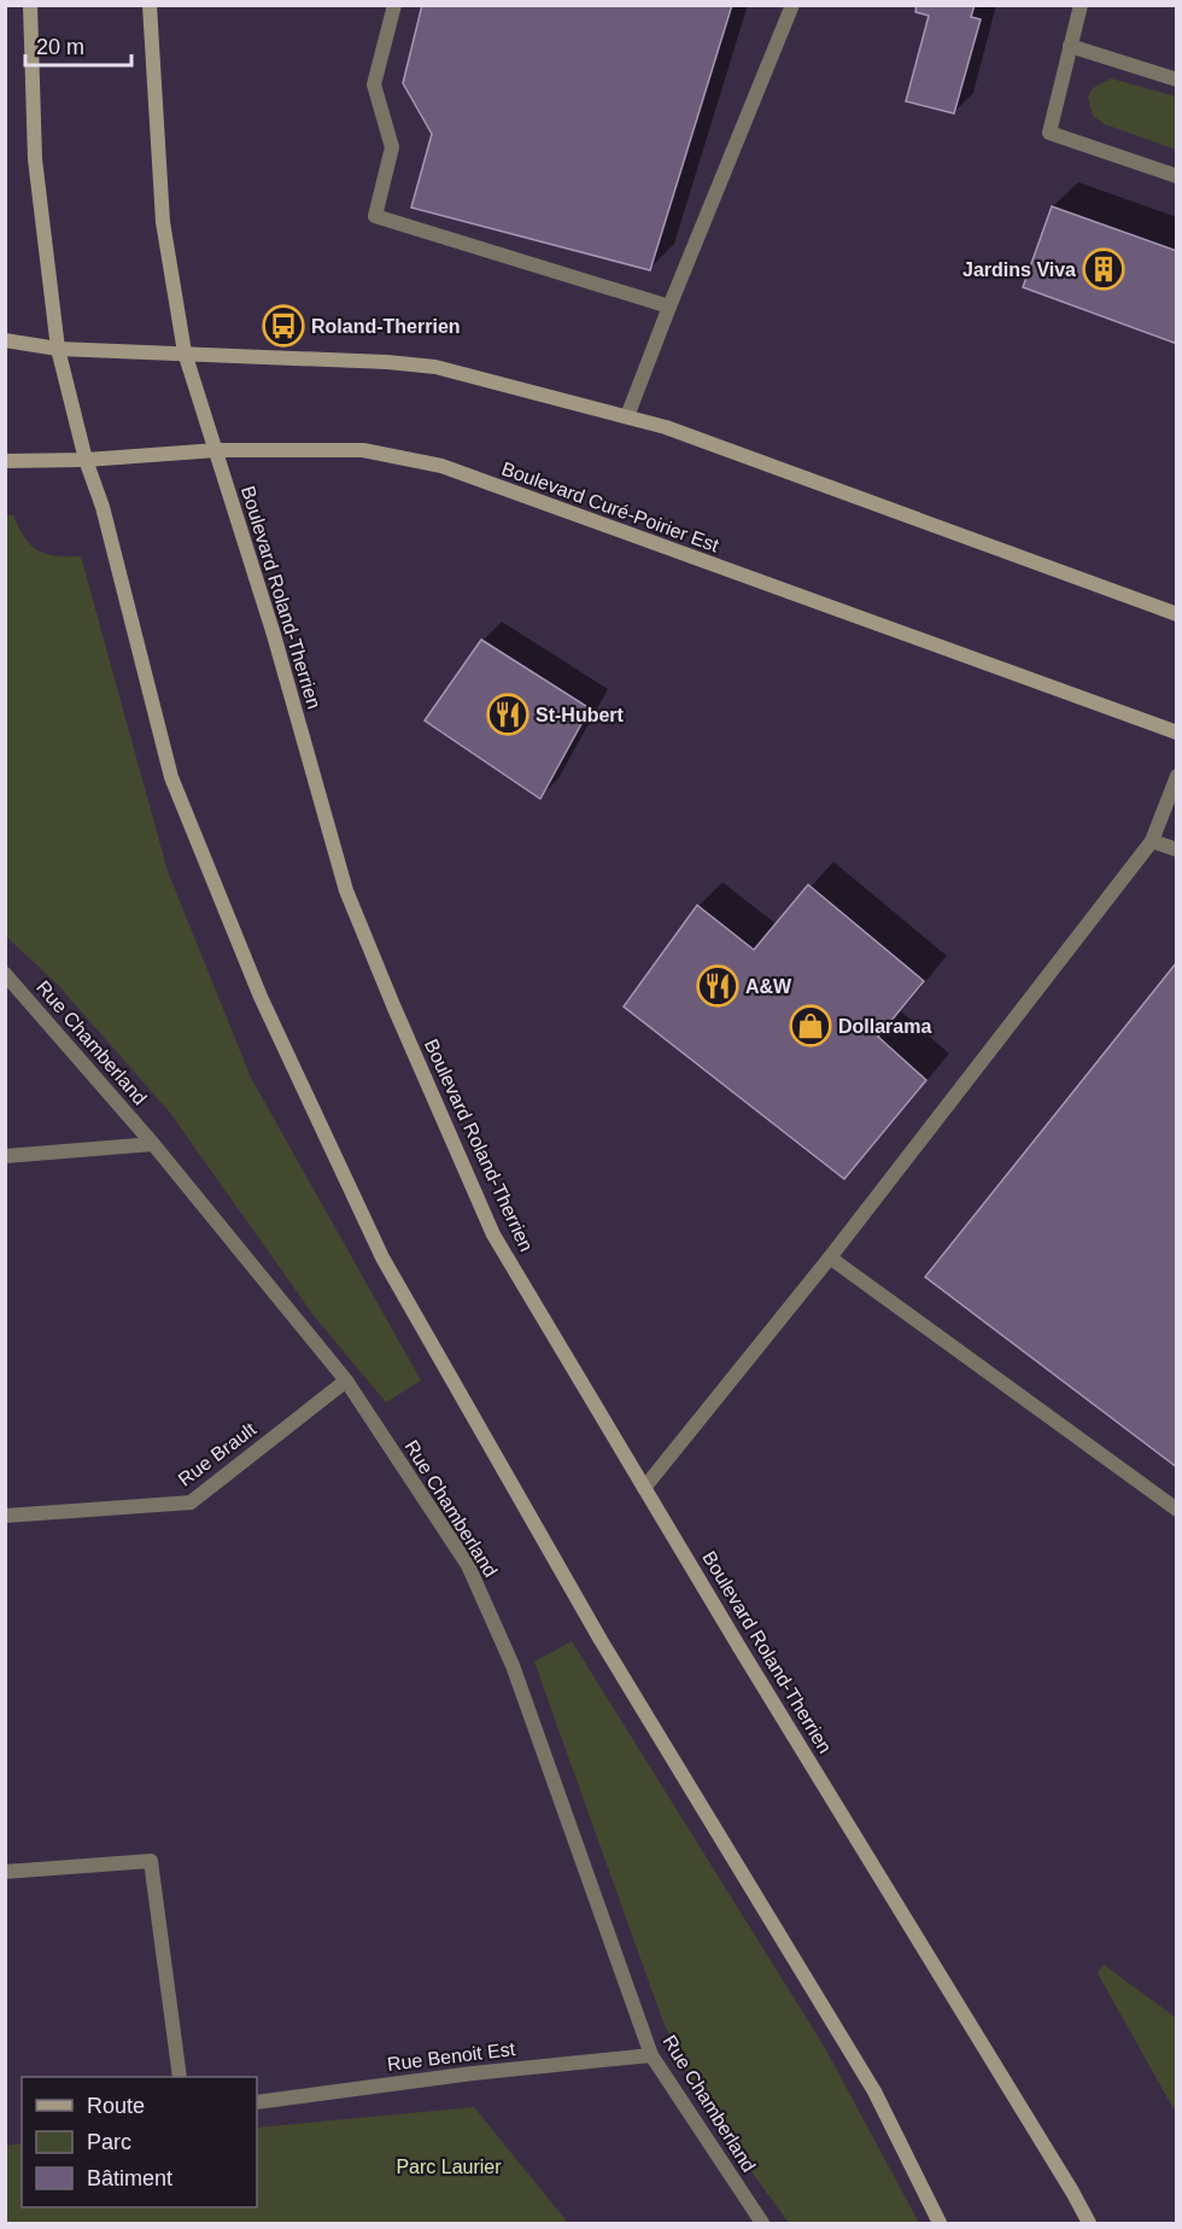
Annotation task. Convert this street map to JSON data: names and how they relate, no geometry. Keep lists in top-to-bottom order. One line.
{"streets":{"main road":["Boulevard Curé-Poirier Est","Boulevard Roland-Therrien"],"street":["Rue Chamberland","Rue Brault","Rue Benoit Est"]},"crossings":[["Boulevard Curé-Poirier Est","Boulevard Roland-Therrien"],["Rue Chamberland","Rue Brault"],["Rue Chamberland","Rue Benoit Est"]],"parks":["Parc Laurier"],"places":{"building":["Jardins Viva"],"bus stop":["Roland-Therrien"],"restaurant":["St-Hubert","A&W"],"shop":["Dollarama"]},"legend":["Route","Parc","Bâtiment"],"scale_bar":"20 m"}
